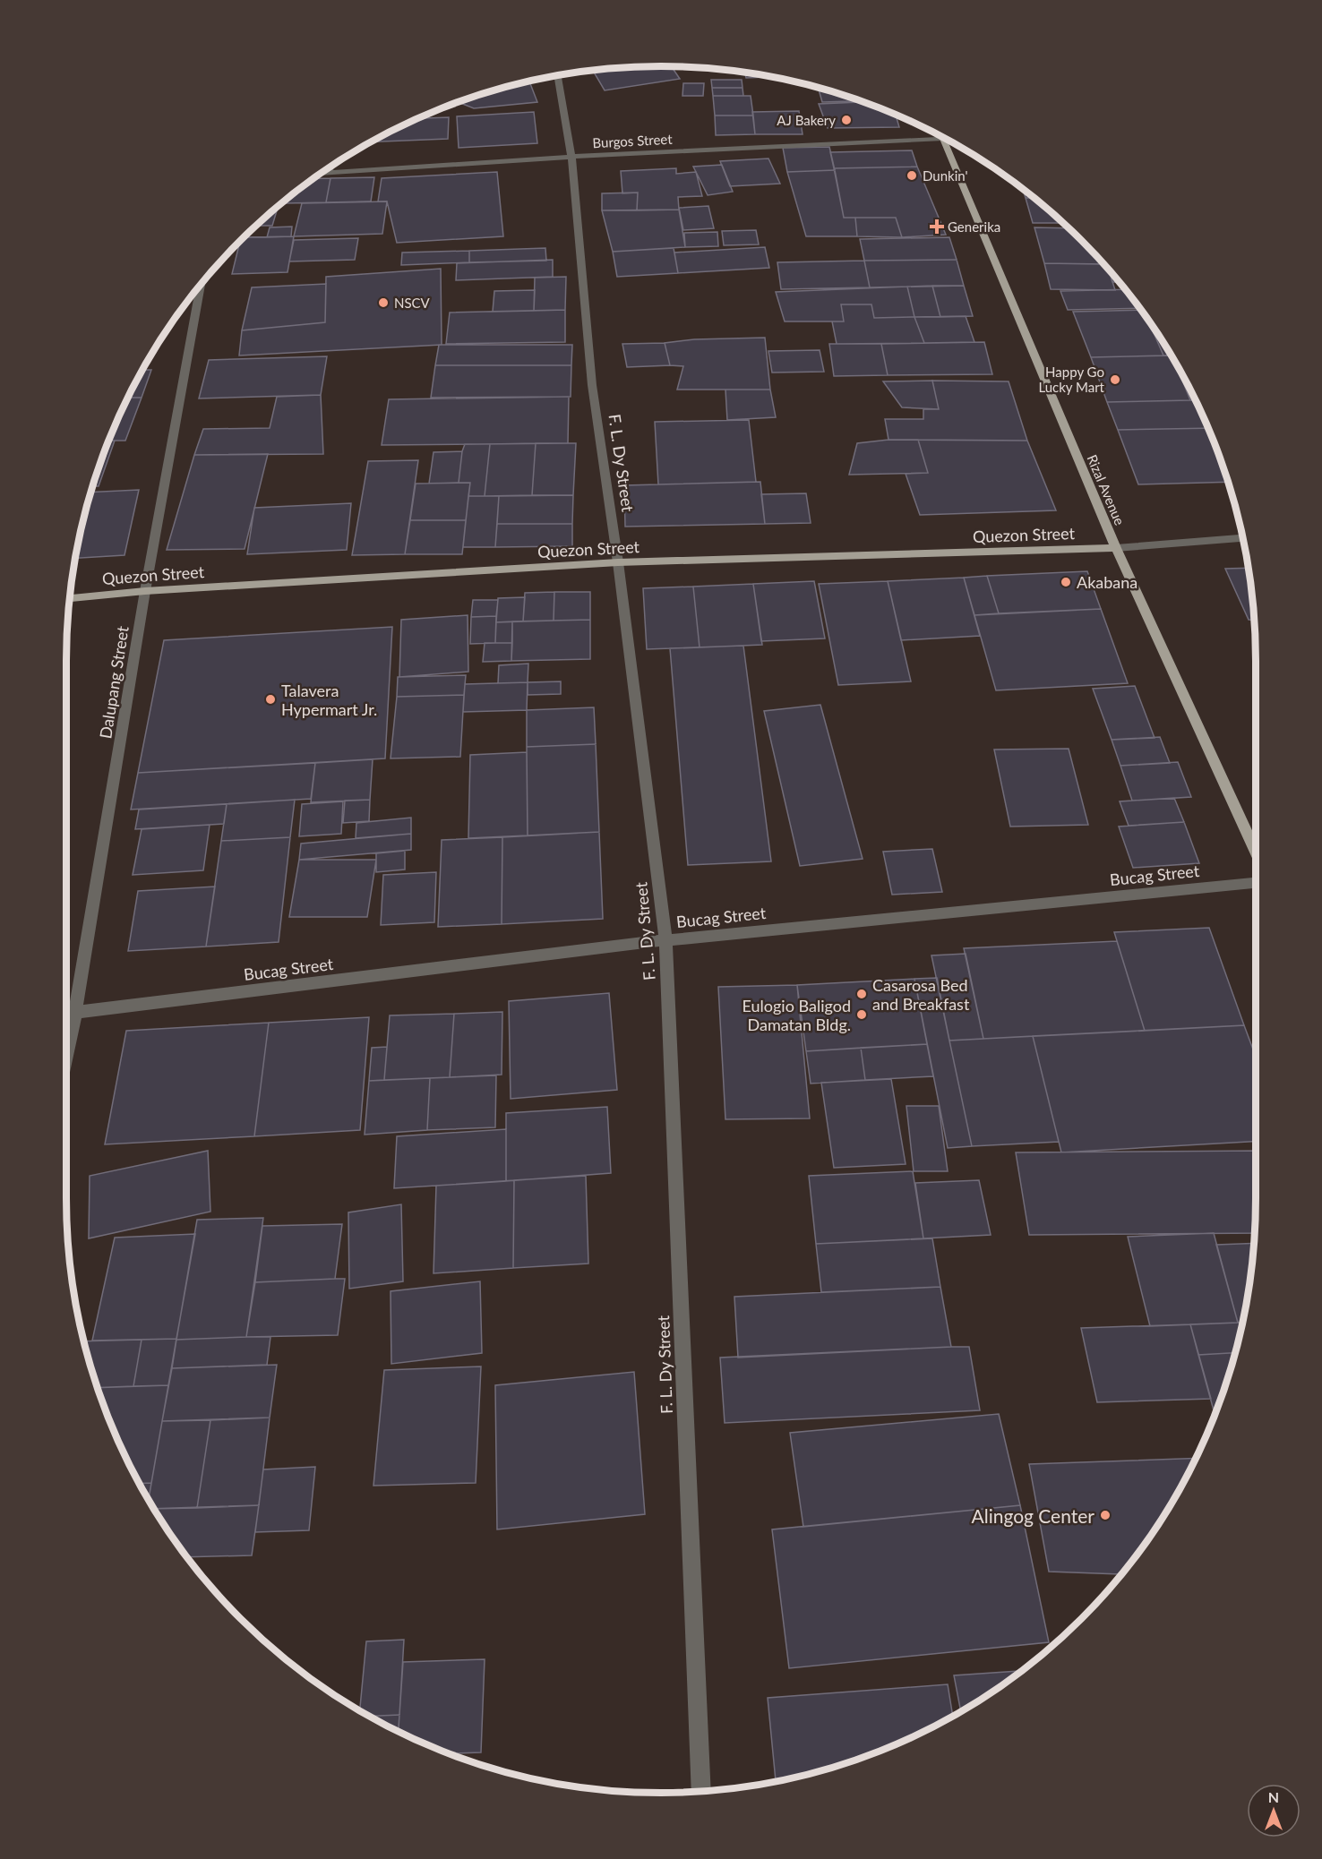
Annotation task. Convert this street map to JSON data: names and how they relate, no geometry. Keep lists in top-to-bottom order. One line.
{"streets":{"main road":["Rizal Avenue","Quezon Street"],"street":["Burgos Street","F. L. Dy Street","Dalupang Street","Bucag Street"]},"crossings":[["Burgos Street","F. L. Dy Street"],["Burgos Street","Rizal Avenue"],["F. L. Dy Street","Quezon Street"],["F. L. Dy Street","Bucag Street"],["Rizal Avenue","Quezon Street"],["Quezon Street","Dalupang Street"],["Dalupang Street","Bucag Street"]],"places":{"other":["AJ Bakery","Dunkin'","NSCV","Happy Go Lucky Mart","Akabana","Talavera Hypermart Jr.","Casarosa Bed and Breakfast","Eulogio Baligod Damatan Bldg.","Alingog Center"],"health":["Generika"]},"north":"top"}
